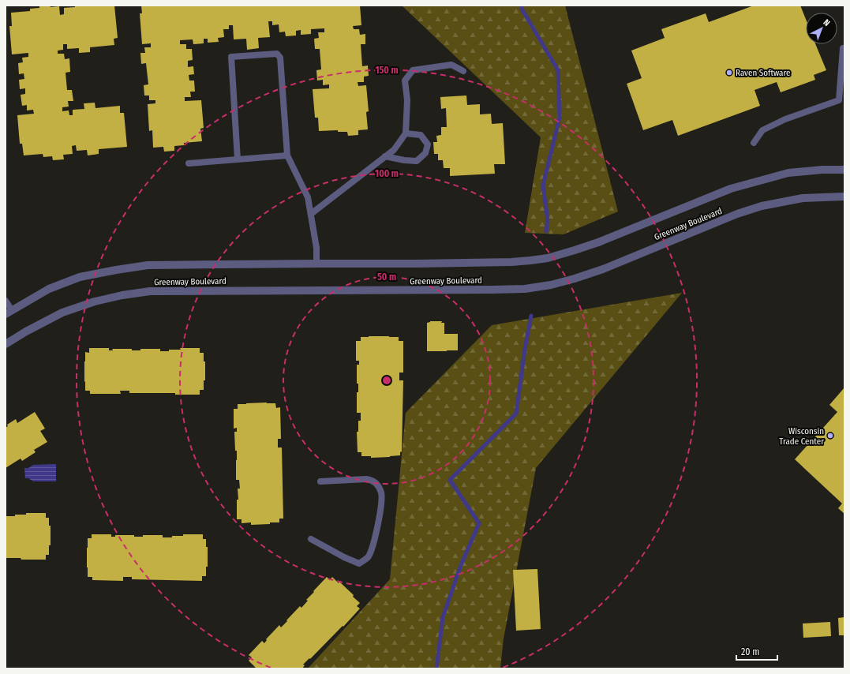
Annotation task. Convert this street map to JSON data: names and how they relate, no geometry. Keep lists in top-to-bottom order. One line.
{"streets":{"street":["Greenway Boulevard"]},"places":["Raven Software","Wisconsin Trade Center"],"scale_bar":"20 m","north":"top right","rings":["150 m","100 m","50 m"]}
